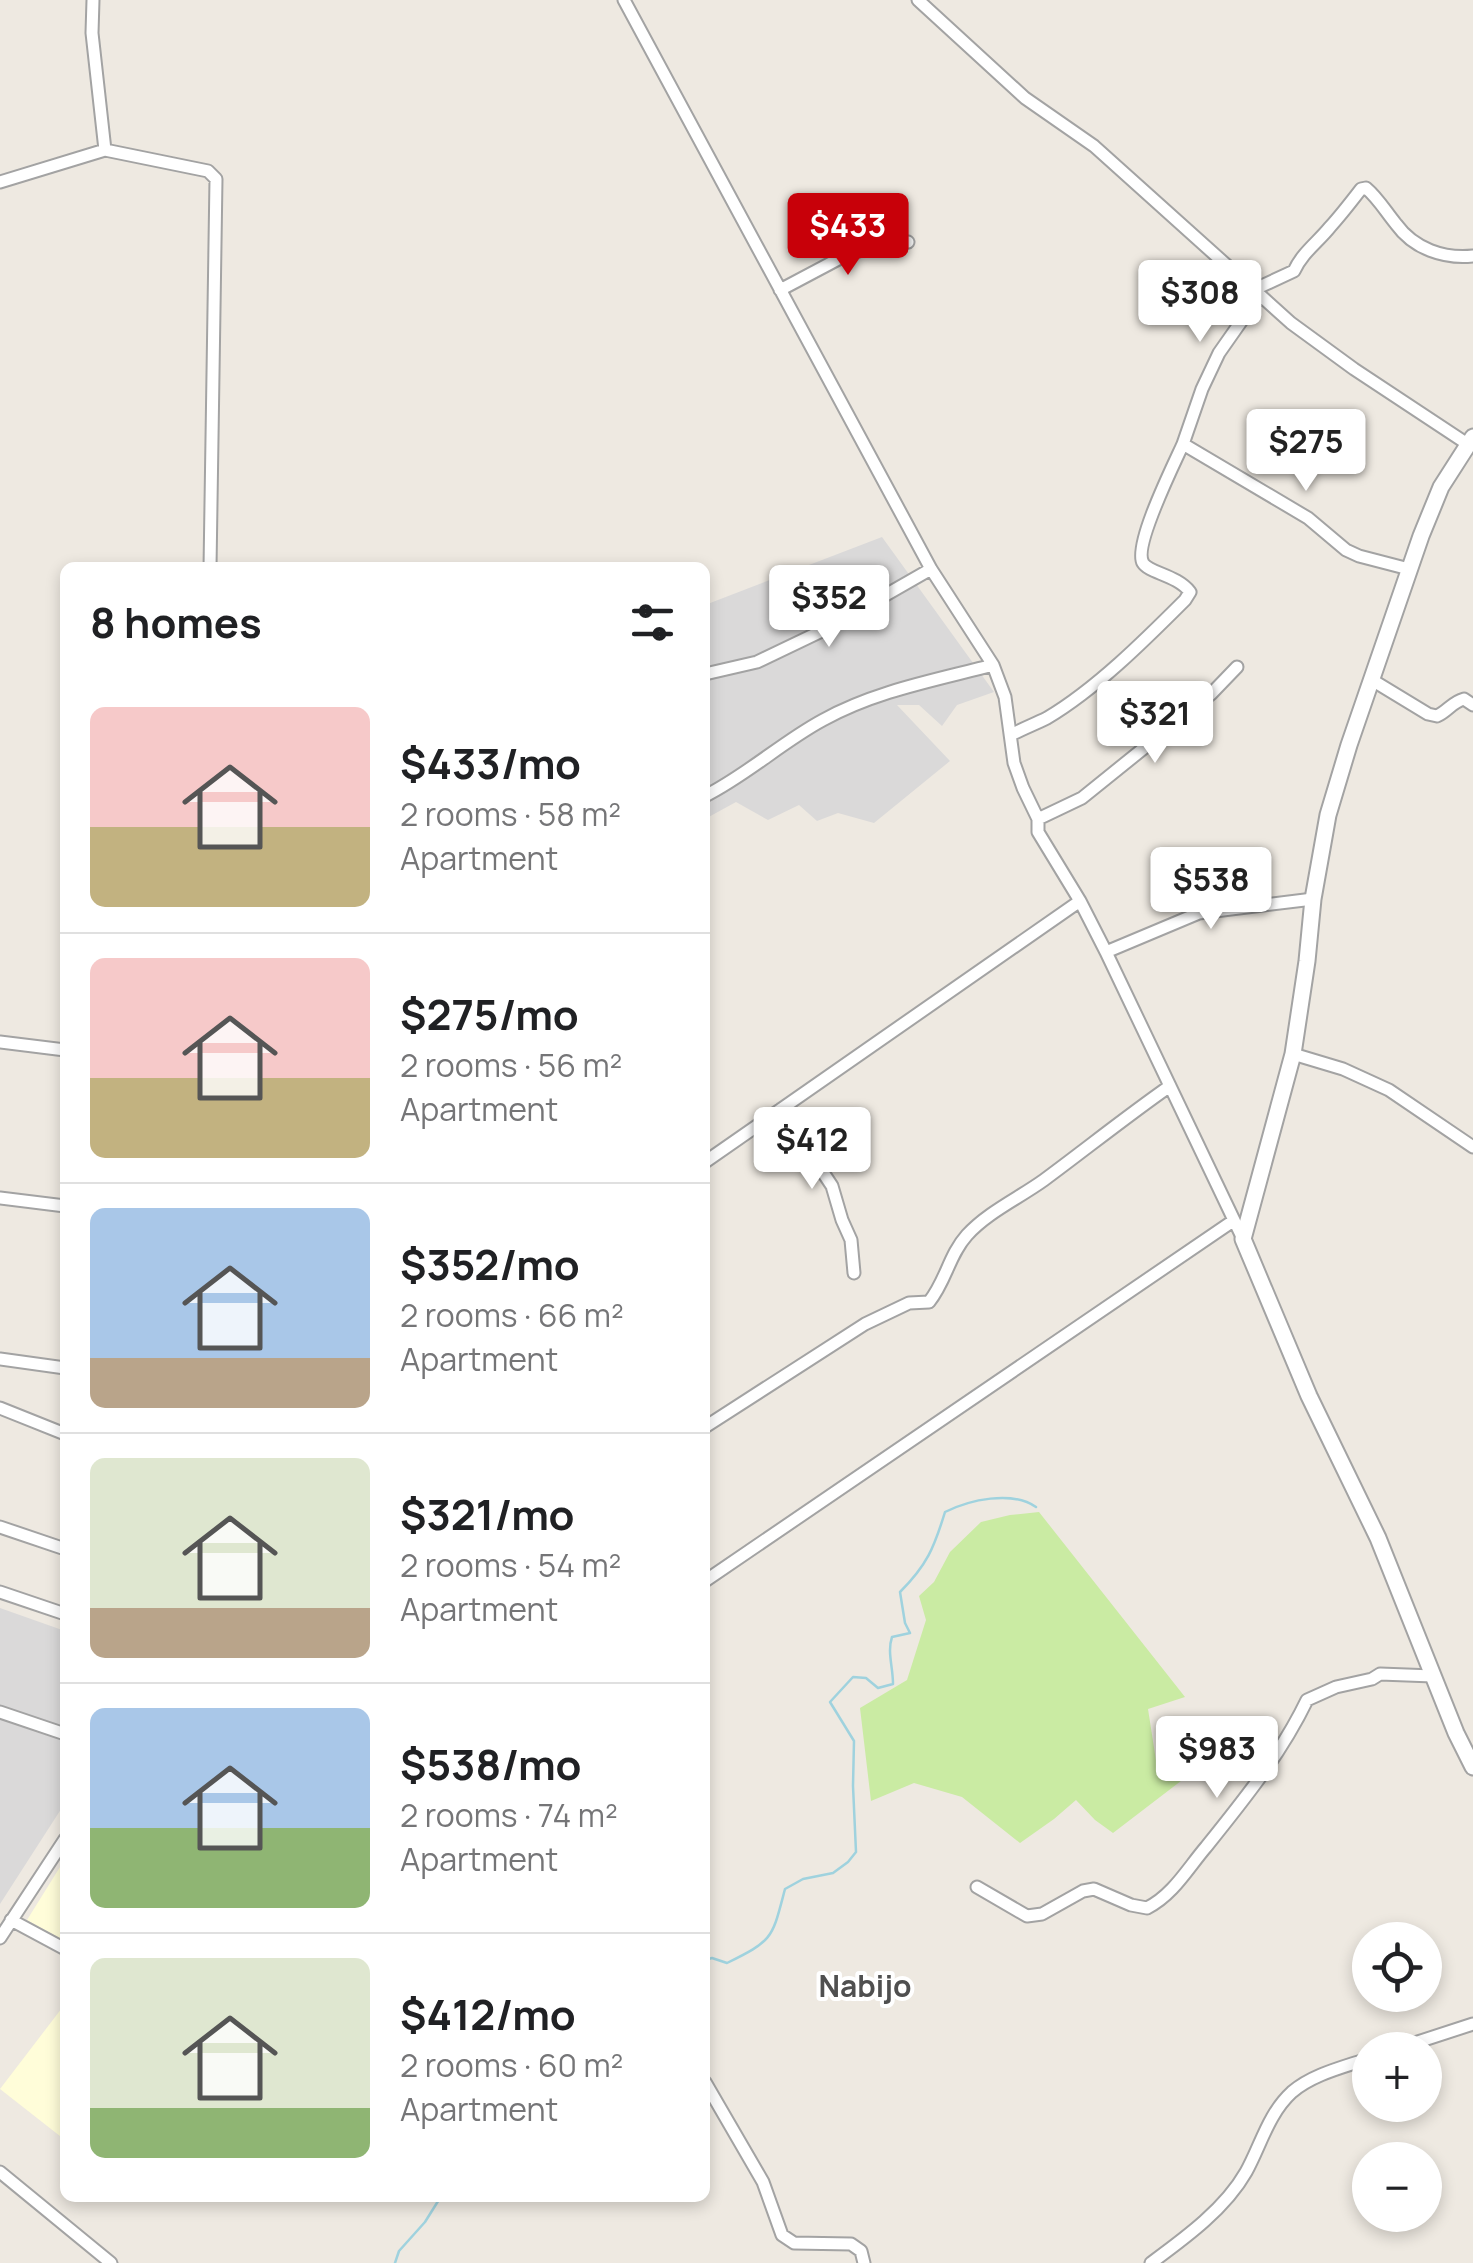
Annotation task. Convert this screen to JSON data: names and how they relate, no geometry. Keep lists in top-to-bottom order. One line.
{"districts":["Nabijo"],"page":{"price":["$433","$308","$275","$352","$321","$538","$412","$983"],"heading":"8 homes","list":[{"name":"$433/mo","note":"2 rooms · 58 m² · Apartment"},{"name":"$275/mo","note":"2 rooms · 56 m² · Apartment"},{"name":"$352/mo","note":"2 rooms · 66 m² · Apartment"},{"name":"$321/mo","note":"2 rooms · 54 m² · Apartment"},{"name":"$538/mo","note":"2 rooms · 74 m² · Apartment"},{"name":"$412/mo","note":"2 rooms · 60 m² · Apartment"}],"map_buttons":["+","−"]}}
